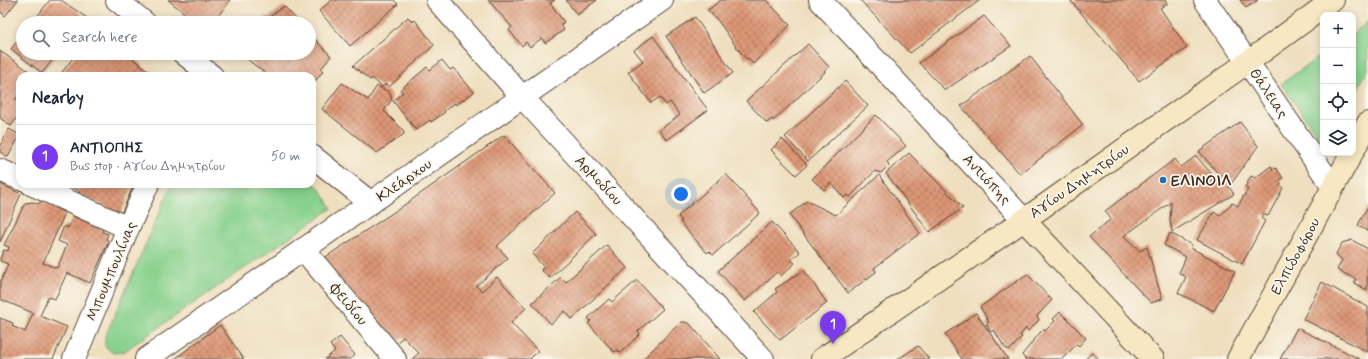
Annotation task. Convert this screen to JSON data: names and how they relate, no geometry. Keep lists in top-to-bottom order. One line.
{"streets":{"main road":["Αντιόπης","Αγίου Δημητρίου","Ελπιδοφόρου"],"street":["Θάλειας","Κλεάρχου","Αρμοδίου","Μπουμπουλίνας","Φειδίου"]},"crossings":[["Θάλειας","Αγίου Δημητρίου"],["Θάλειας","Ελπιδοφόρου"],["Αντιόπης","Αγίου Δημητρίου"],["Κλεάρχου","Αρμοδίου"],["Κλεάρχου","Φειδίου"]],"places":["ΕΛΙΝΟΙΛ"],"page":{"map_buttons":["+","−"],"search":"Search here","heading":"Nearby","list":[{"mark":"1","name":"ΑΝΤΙΟΠΗΣ","note":"Bus stop · Αγίου Δημητρίου","value":"50 m"}],"pins":"1"}}
